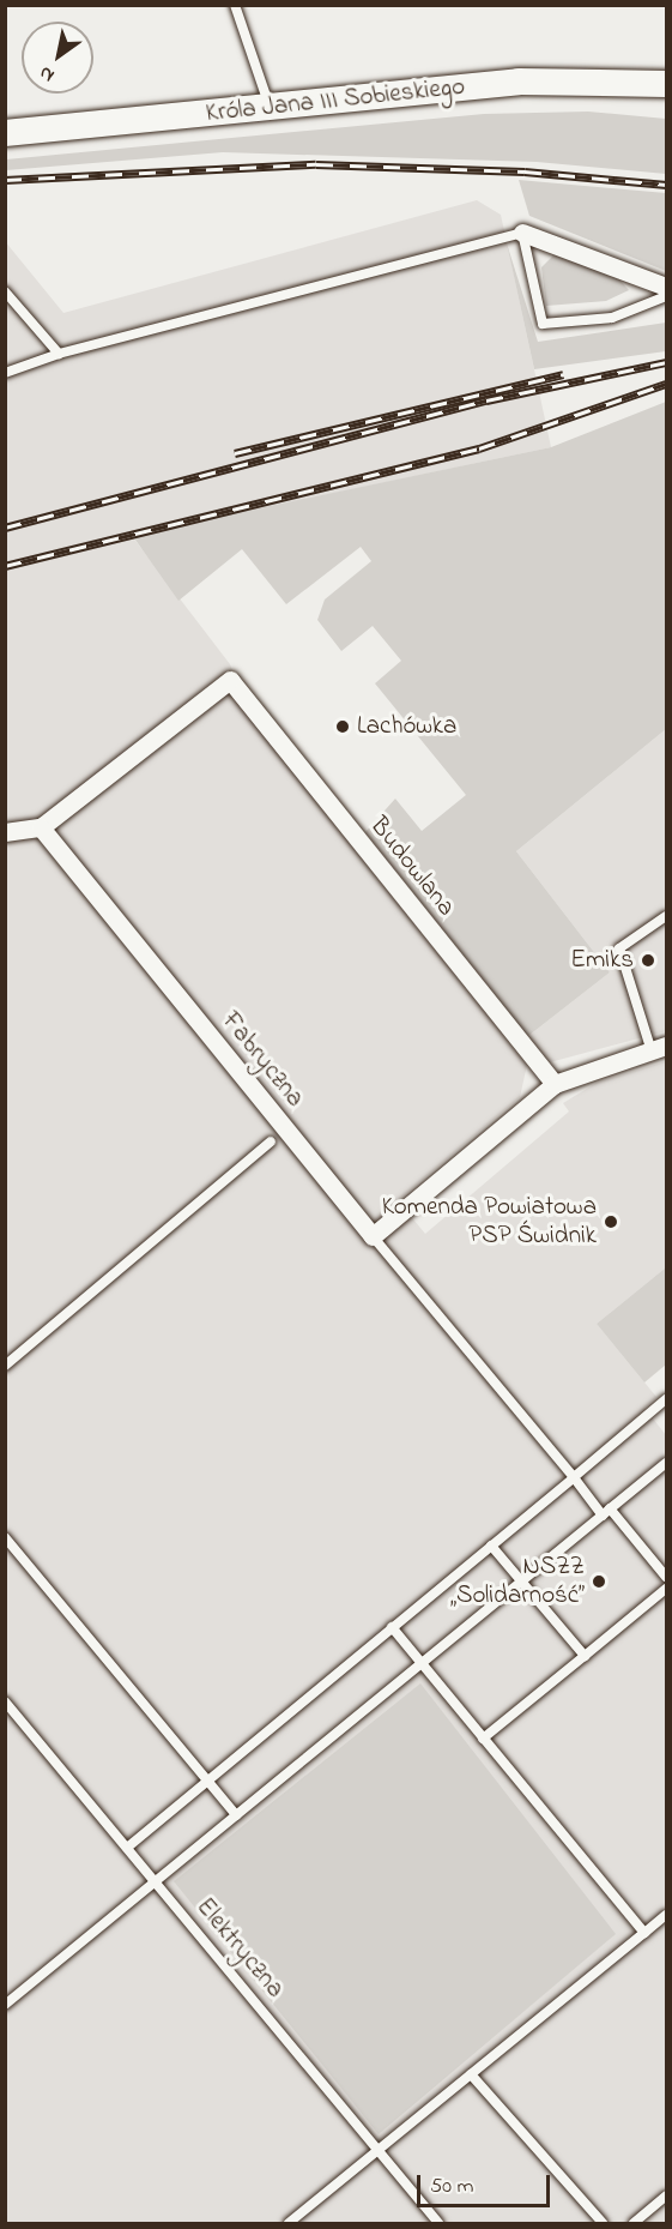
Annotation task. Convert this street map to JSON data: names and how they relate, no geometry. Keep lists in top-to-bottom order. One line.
{"streets":{"main road":["Króla Jana III Sobieskiego"],"street":["Budowlana","Fabryczna"],"lane":["Elektryczna"]},"crossings":[["Budowlana","Fabryczna"]],"places":["Lachówka","Emiks","Komenda Powiatowa PSP Świdnik","NSZZ „Solidarność”"],"scale_bar":"50 m","north":"bottom left"}
